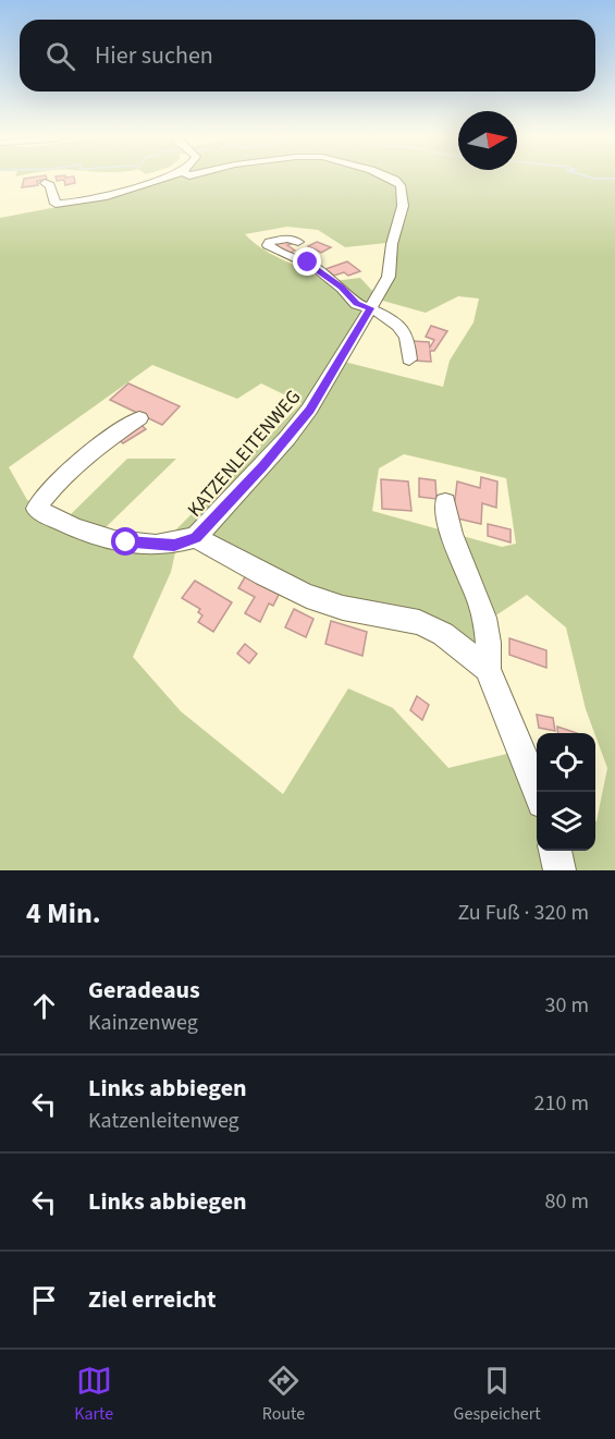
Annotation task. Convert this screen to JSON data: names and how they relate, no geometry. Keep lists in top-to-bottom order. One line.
{"streets":{"street":["KATZENLEITENWEG"]},"north":"right","page":{"search":"Hier suchen","heading":["4 Min.","Zu Fuß · 320 m"],"list":[["Geradeaus","Kainzenweg","30 m"],["Links abbiegen","Katzenleitenweg","210 m"],["Links abbiegen","80 m"],"Ziel erreicht"],"nav":["Karte","Route","Gespeichert"]}}
